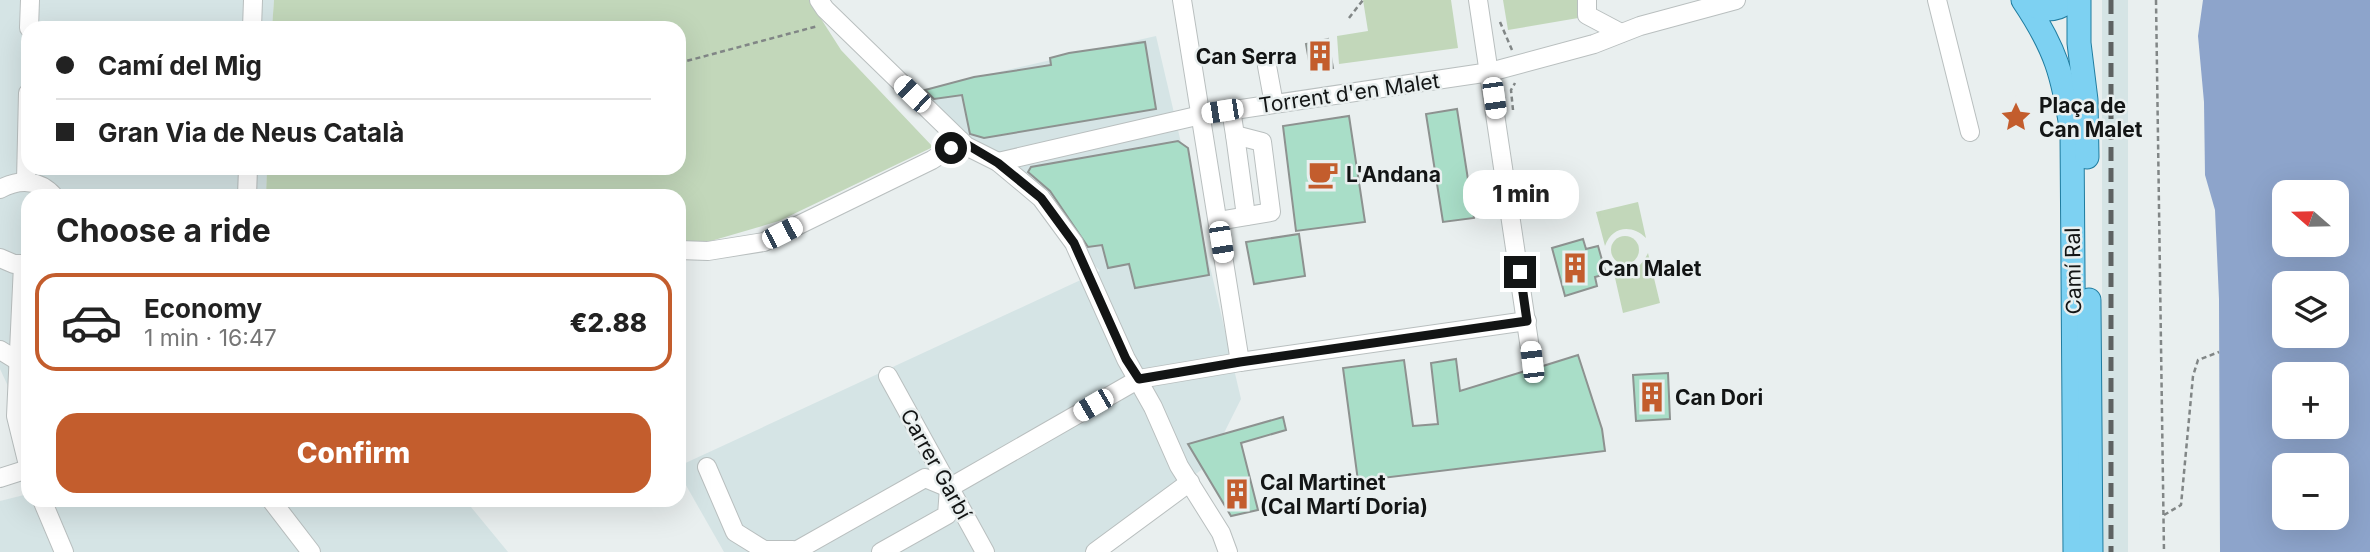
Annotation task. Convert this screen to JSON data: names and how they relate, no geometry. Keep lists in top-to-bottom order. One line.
{"streets":{"main road":["Camí Ral"],"street":["Torrent d'en Malet","Carrer Garbí"]},"places":{"building":["Can Serra","Can Malet","Can Dori","Cal Martinet (Cal Martí Doria)"],"place":["Plaça de Can Malet"],"cafe":["L'Andana"]},"north":"left","page":{"banner":["Camí del Mig","Gran Via de Neus Català"],"bubble":"1 min","map_buttons":["+","−"],"heading":"Choose a ride","list":[{"name":"Economy","note":"1 min · 16:47","value":"€2.88"}],"buttons":"Confirm"}}
